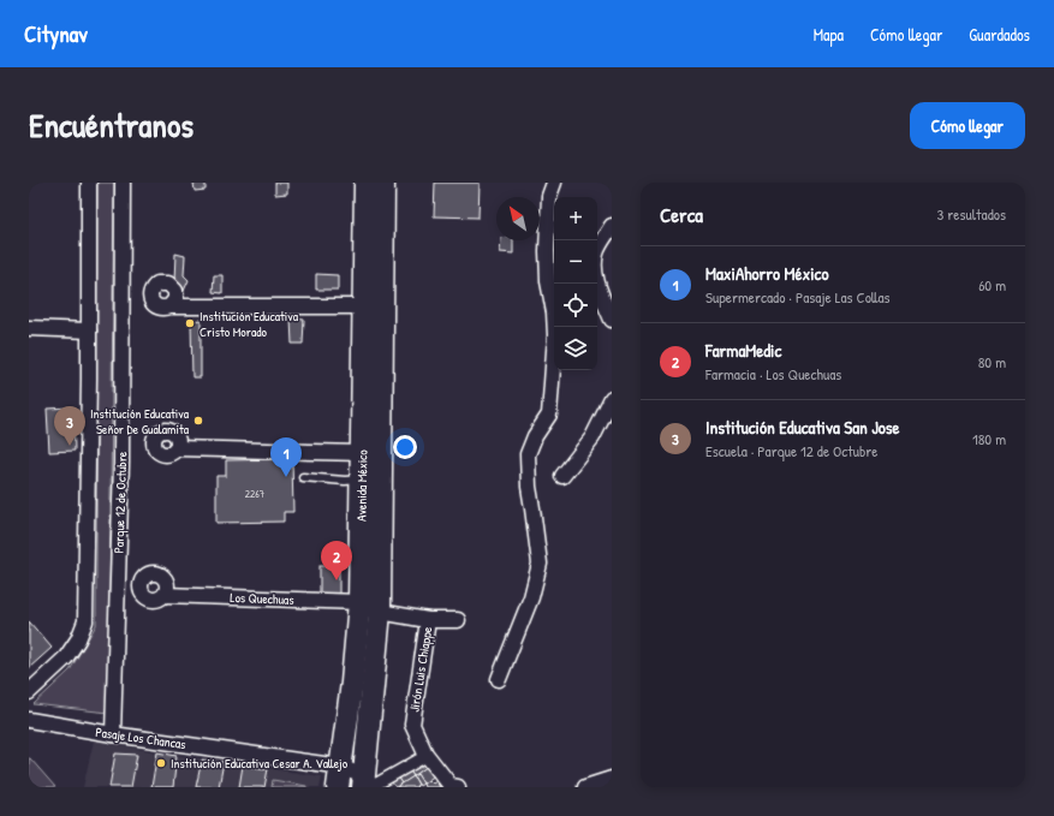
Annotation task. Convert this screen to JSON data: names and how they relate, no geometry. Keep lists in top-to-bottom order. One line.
{"streets":{"main road":["Avenida México"],"street":["Parque 12 de Octubre","Los Quechuas","Jirón Luis Chiappe","Pasaje Los Chancas"]},"crossings":[["Avenida México","Los Quechuas"],["Avenida México","Pasaje Los Chancas"],["Parque 12 de Octubre","Pasaje Los Chancas"]],"places":["Institución Educativa Cristo Morado","Institución Educativa Señor De Gualamita","Institución Educativa Cesar A. Vallejo"],"house_numbers":["2267"],"north":"top left","page":{"header":"Citynav","nav":["Mapa","Cómo llegar","Guardados"],"title":"Encuéntranos","buttons":"Cómo llegar","heading":["Cerca","3 resultados"],"map_buttons":["+","−"],"list":[{"mark":"1","name":"MaxiAhorro México","note":"Supermercado · Pasaje Las Collas","value":"60 m"},{"mark":"2","name":"FarmaMedic","note":"Farmacia · Los Quechuas","value":"80 m"},{"mark":"3","name":"Institución Educativa San Jose","note":"Escuela · Parque 12 de Octubre","value":"180 m"}],"pins":["3","1","2"]}}
